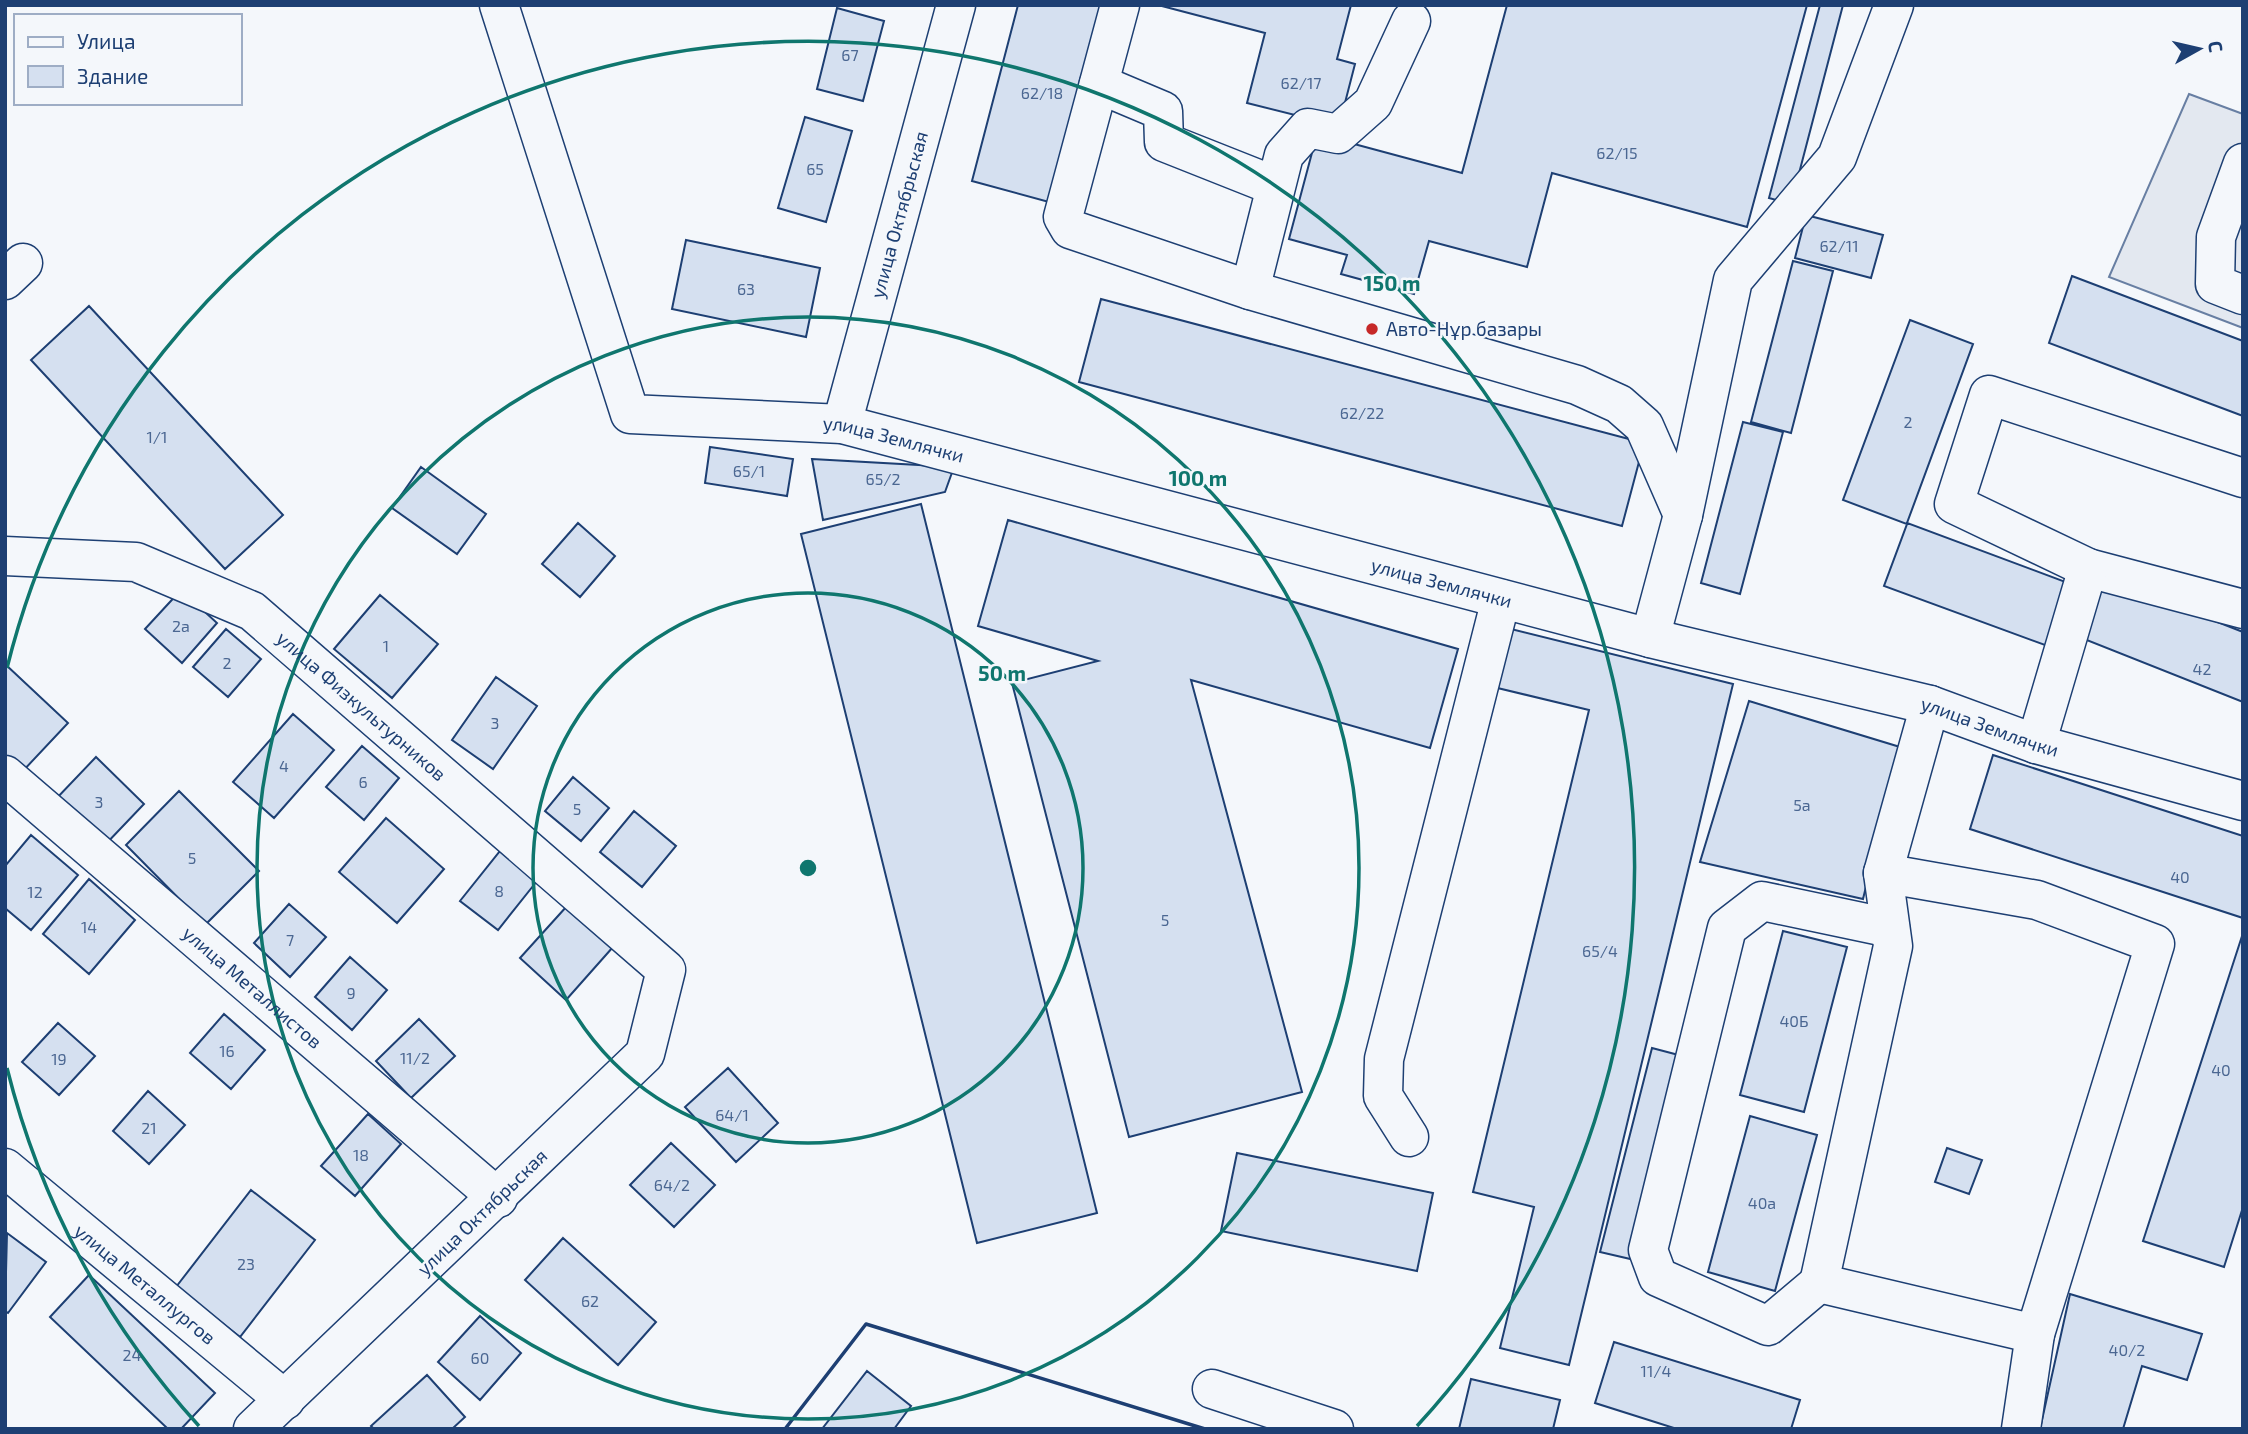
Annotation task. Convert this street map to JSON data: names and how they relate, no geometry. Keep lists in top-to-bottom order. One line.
{"streets":{"street":["улица Октябрьская","улица Землячки","улица Физкультурников","улица Металлистов","улица Металлургов"]},"crossings":[["улица Октябрьская","улица Землячки"],["улица Октябрьская","улица Физкультурников"],["улица Октябрьская","улица Металлистов"],["улица Октябрьская","улица Металлургов"]],"places":["Авто-Нұр базары"],"house_numbers":["67","62/17","62/18","62/15","65","62/11","63","62/22","2","1/1","65/1","65/2","2а","1","2","42","3","4","6","3","5а","5","5","40","8","12","5","14","7","65/4","9","40Б","16","11/2","19","40","64/1","21","18","64/2","40а","23","62","40/2","24","60","11/4"],"legend":["Улица","Здание"],"north":"right","rings":["150 m","100 m","50 m"]}
